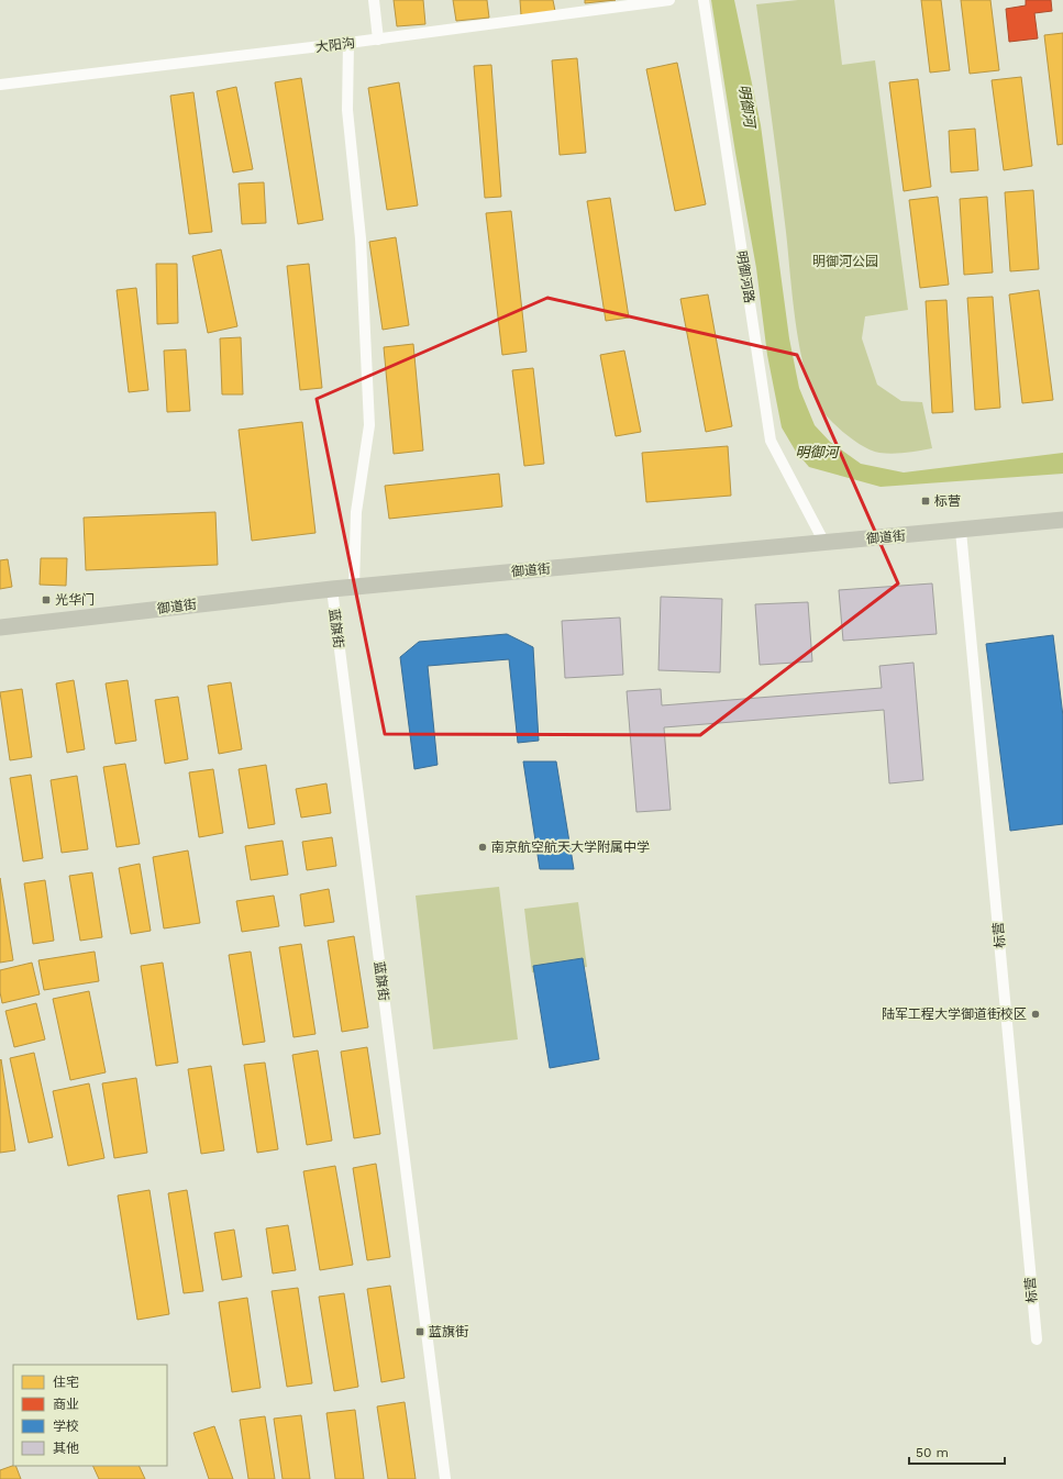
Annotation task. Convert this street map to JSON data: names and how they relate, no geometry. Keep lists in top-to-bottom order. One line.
{"streets":{"main road":["御道街"],"street":["大阳沟","明御河路","蓝旗街","标营"]},"crossings":[["明御河路","御道街"],["御道街","蓝旗街"],["御道街","标营"]],"water":["明御河"],"parks":["明御河公园"],"places":{"transit":["标营","光华门","蓝旗街"],"other":["南京航空航天大学附属中学","陆军工程大学御道街校区"]},"legend":["住宅","商业","学校","其他"],"scale_bar":"50 m"}
